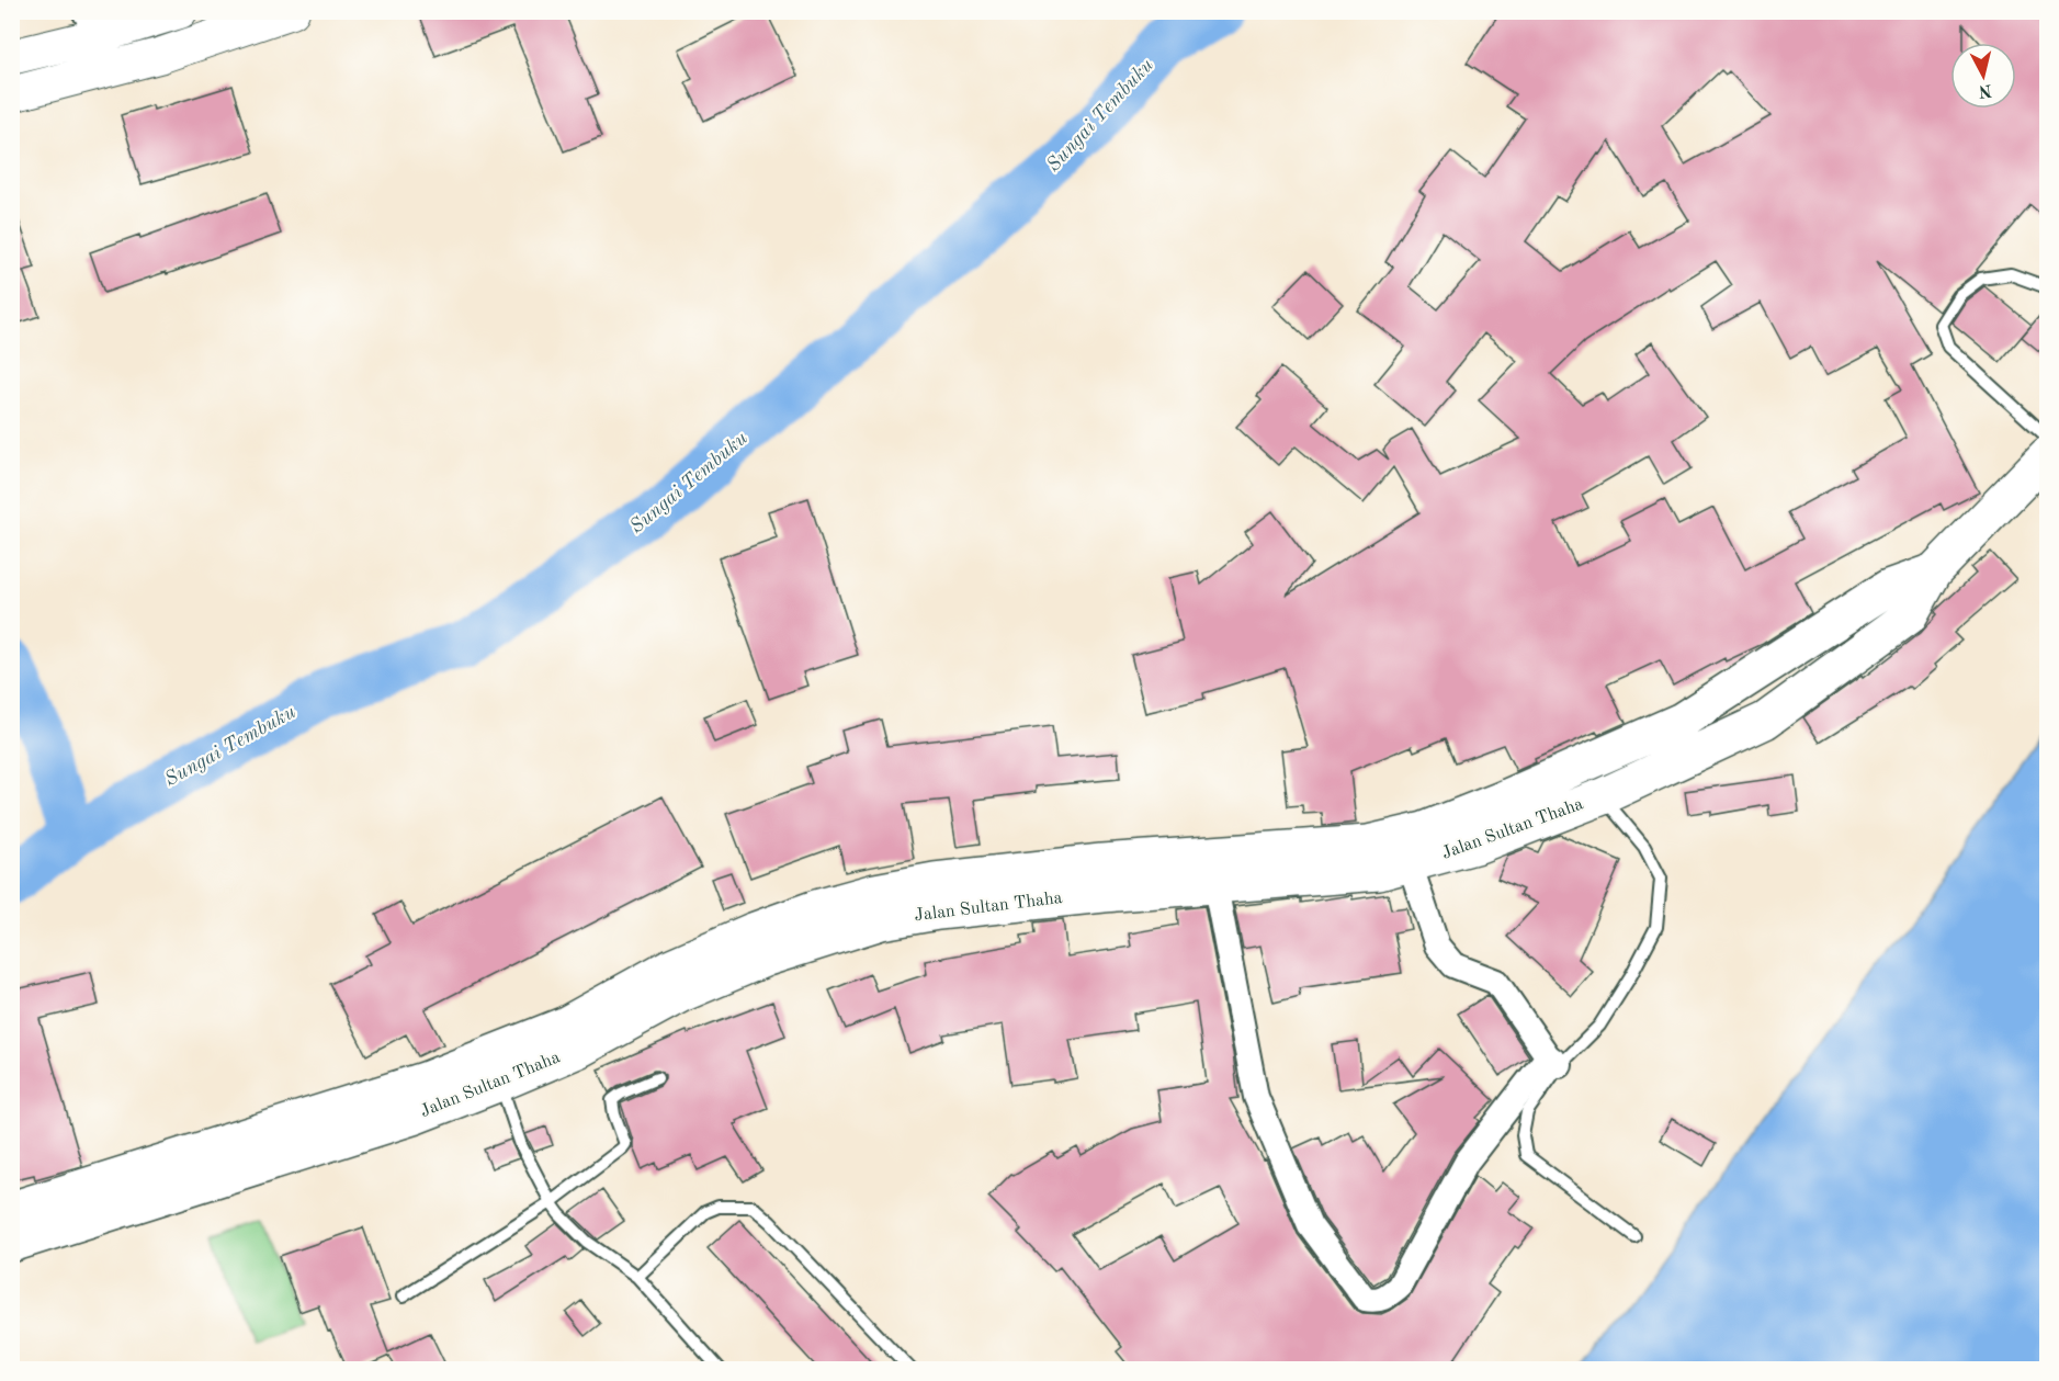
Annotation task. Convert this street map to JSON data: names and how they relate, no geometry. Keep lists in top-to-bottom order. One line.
{"streets":{"highway":["Jalan Sultan Thaha"]},"water":["Sungai Tembuku"],"north":"bottom"}
